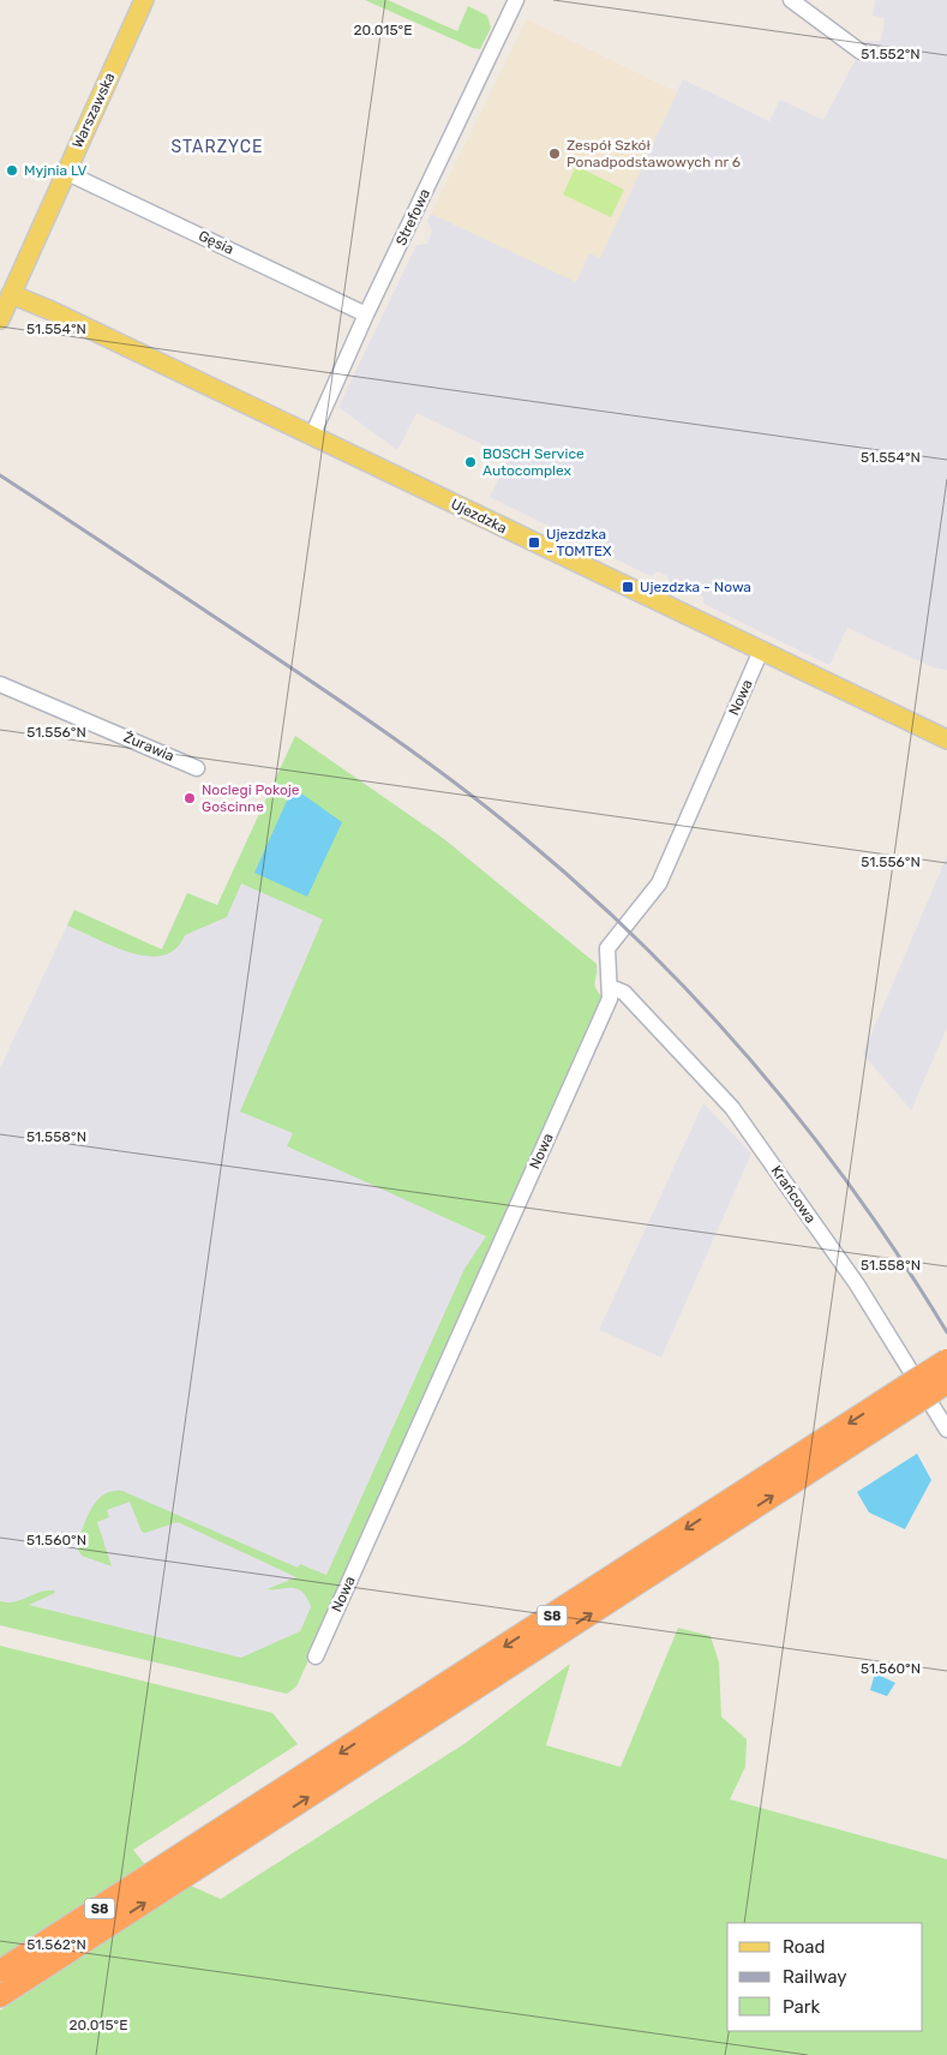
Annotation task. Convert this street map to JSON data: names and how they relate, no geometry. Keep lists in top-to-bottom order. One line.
{"streets":{"highway":["S8"],"main road":["Warszawska","Ujezdzka"],"street":["Strefowa","Gęsia","Nowa","Żurawia","Krańcowa"]},"crossings":[["Warszawska","Gęsia"],["Warszawska","Ujezdzka"],["Strefowa","Gęsia"],["Strefowa","Ujezdzka"],["Ujezdzka","Nowa"],["Nowa","Krańcowa"]],"districts":["STARZYCE"],"places":{"other":["Zespół Szkół Ponadpodstawowych nr 6","Myjnia LV","BOSCH Service Autocomplex","Noclegi Pokoje Gościnne"],"transit":["Ujezdzka - TOMTEX","Ujezdzka - Nowa"]},"legend":["Road","Railway","Park"],"coordinates":["20.015°E","51.552°N","51.554°N","51.556°N","51.558°N","51.560°N","51.562°N"]}
